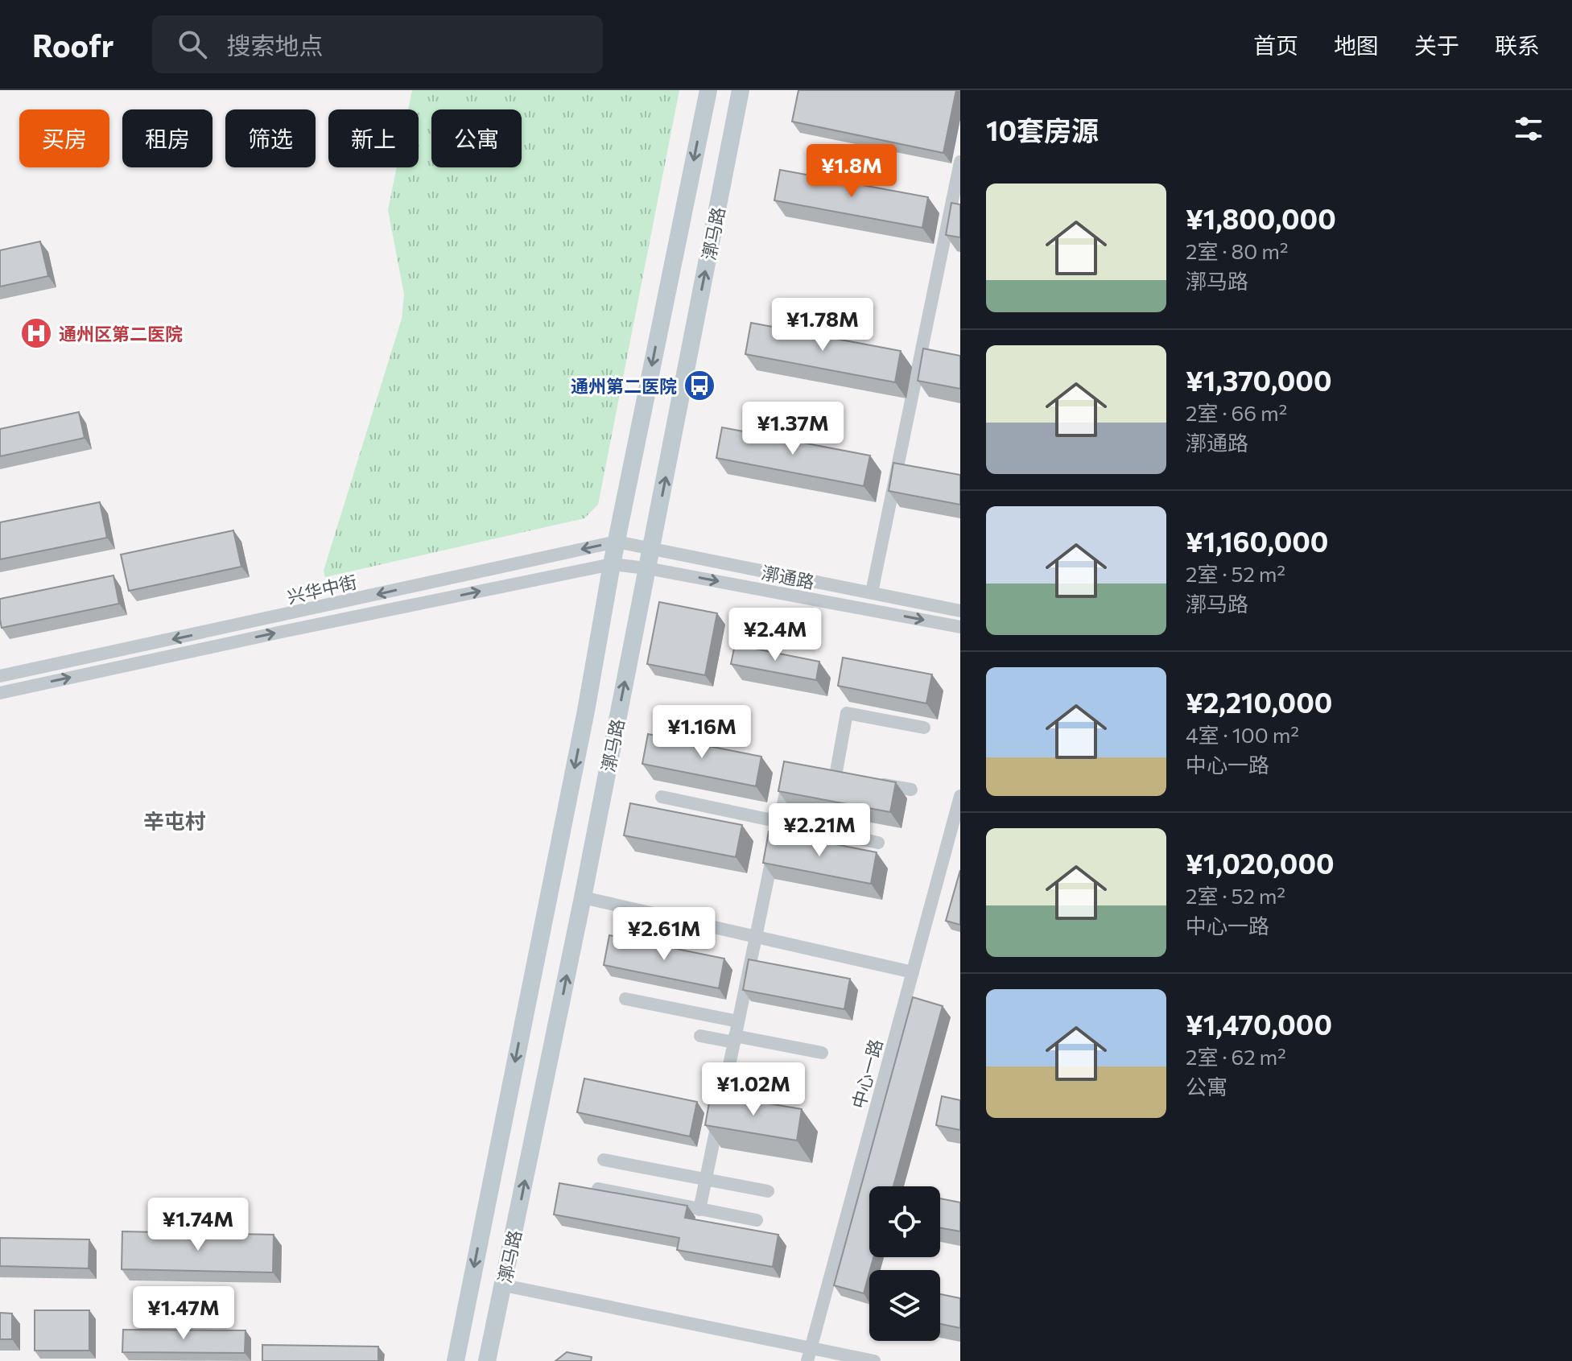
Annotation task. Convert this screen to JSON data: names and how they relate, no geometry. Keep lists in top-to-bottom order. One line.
{"streets":{"main road":["漷马路"],"street":["漷通路","兴华中街","中心一路"]},"crossings":[["漷马路","漷通路"],["漷马路","兴华中街"],["漷通路","兴华中街"]],"districts":["辛屯村"],"places":{"hospital":["通州区第二医院"],"bus stop":["通州第二医院"]},"page":{"header":"Roofr","search":"搜索地点","nav":["首页","地图","关于","联系"],"heading":"10套房源","chip":["买房","租房","筛选","新上","公寓"],"price":["¥1.8M","¥1.78M","¥1.37M","¥2.4M","¥1.16M","¥2.21M","¥2.61M","¥1.02M","¥1.74M","¥1.47M"],"list":[{"name":"¥1,800,000","note":"2室 · 80 m² · 漷马路"},{"name":"¥1,370,000","note":"2室 · 66 m² · 漷通路"},{"name":"¥1,160,000","note":"2室 · 52 m² · 漷马路"},{"name":"¥2,210,000","note":"4室 · 100 m² · 中心一路"},{"name":"¥1,020,000","note":"2室 · 52 m² · 中心一路"},{"name":"¥1,470,000","note":"2室 · 62 m² · 公寓"}]}}
